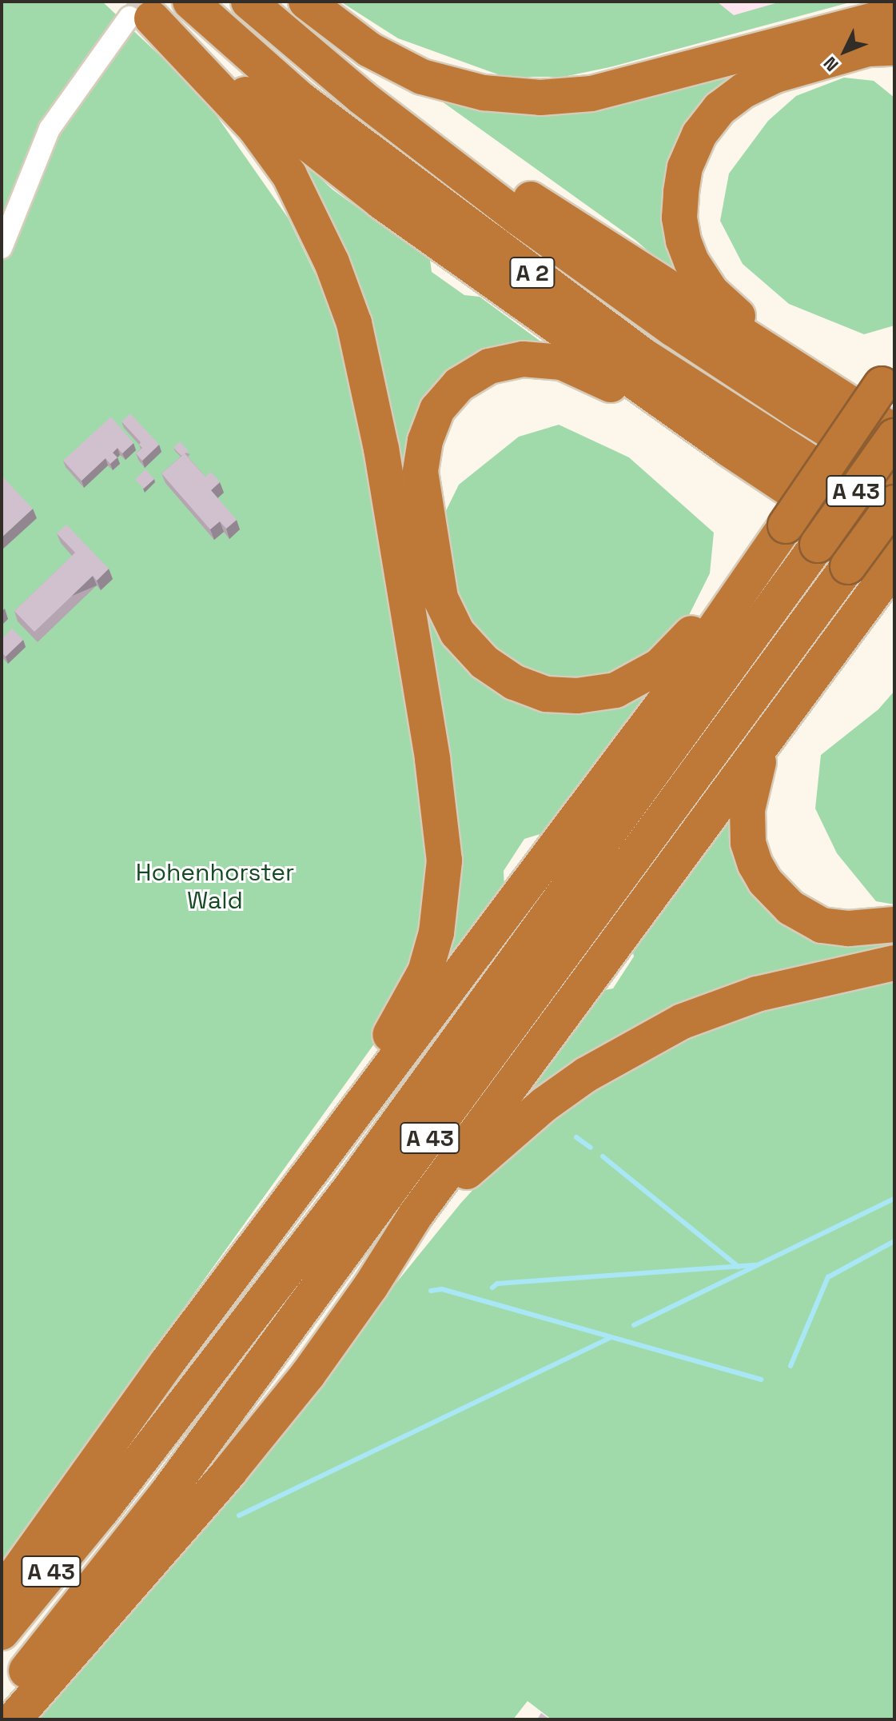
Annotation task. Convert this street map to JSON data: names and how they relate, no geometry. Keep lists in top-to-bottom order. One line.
{"streets":{"highway":["A 2","A 43"]},"parks":["Hohenhorster Wald"],"north":"bottom left"}
